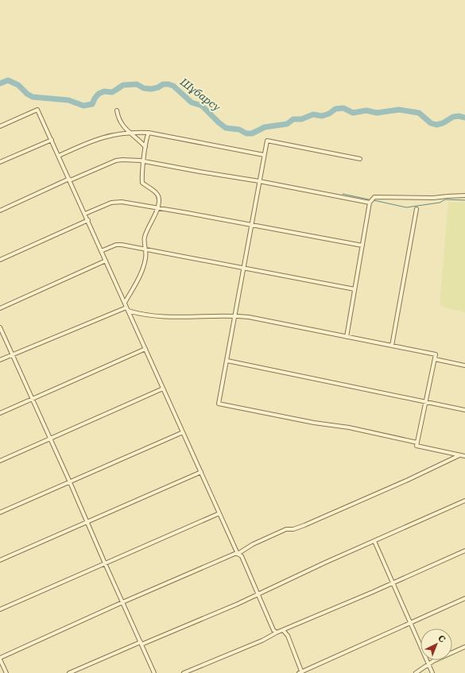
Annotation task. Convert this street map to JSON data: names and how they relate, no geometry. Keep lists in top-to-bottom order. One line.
{"water":["Шұбарсу"],"north":"top right"}
